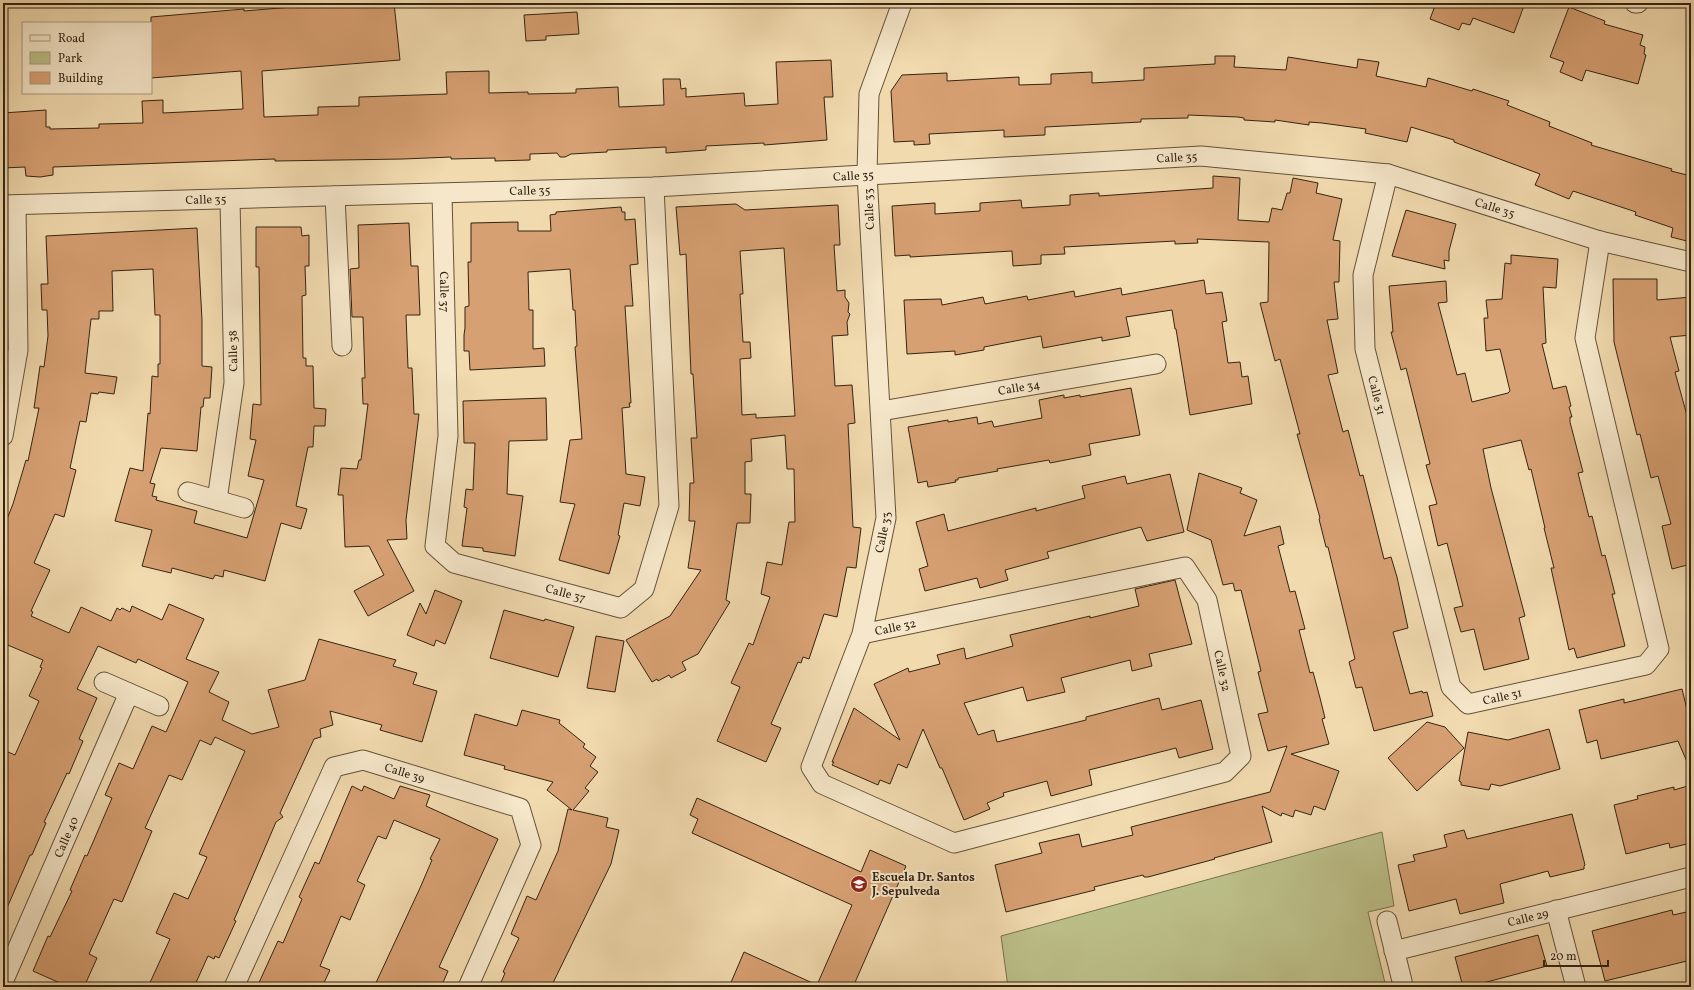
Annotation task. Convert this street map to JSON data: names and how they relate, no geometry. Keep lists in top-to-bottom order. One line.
{"streets":{"street":["Calle 35","Calle 33","Calle 37","Calle 38","Calle 34","Calle 31","Calle 32","Calle 39","Calle 40","Calle 29"]},"crossings":[["Calle 35","Calle 33"],["Calle 35","Calle 37"],["Calle 35","Calle 38"],["Calle 35","Calle 31"],["Calle 33","Calle 34"],["Calle 33","Calle 32"]],"places":{"school or university":["Escuela Dr. Santos J. Sepulveda"]},"legend":["Road","Park","Building"],"scale_bar":"20 m"}
